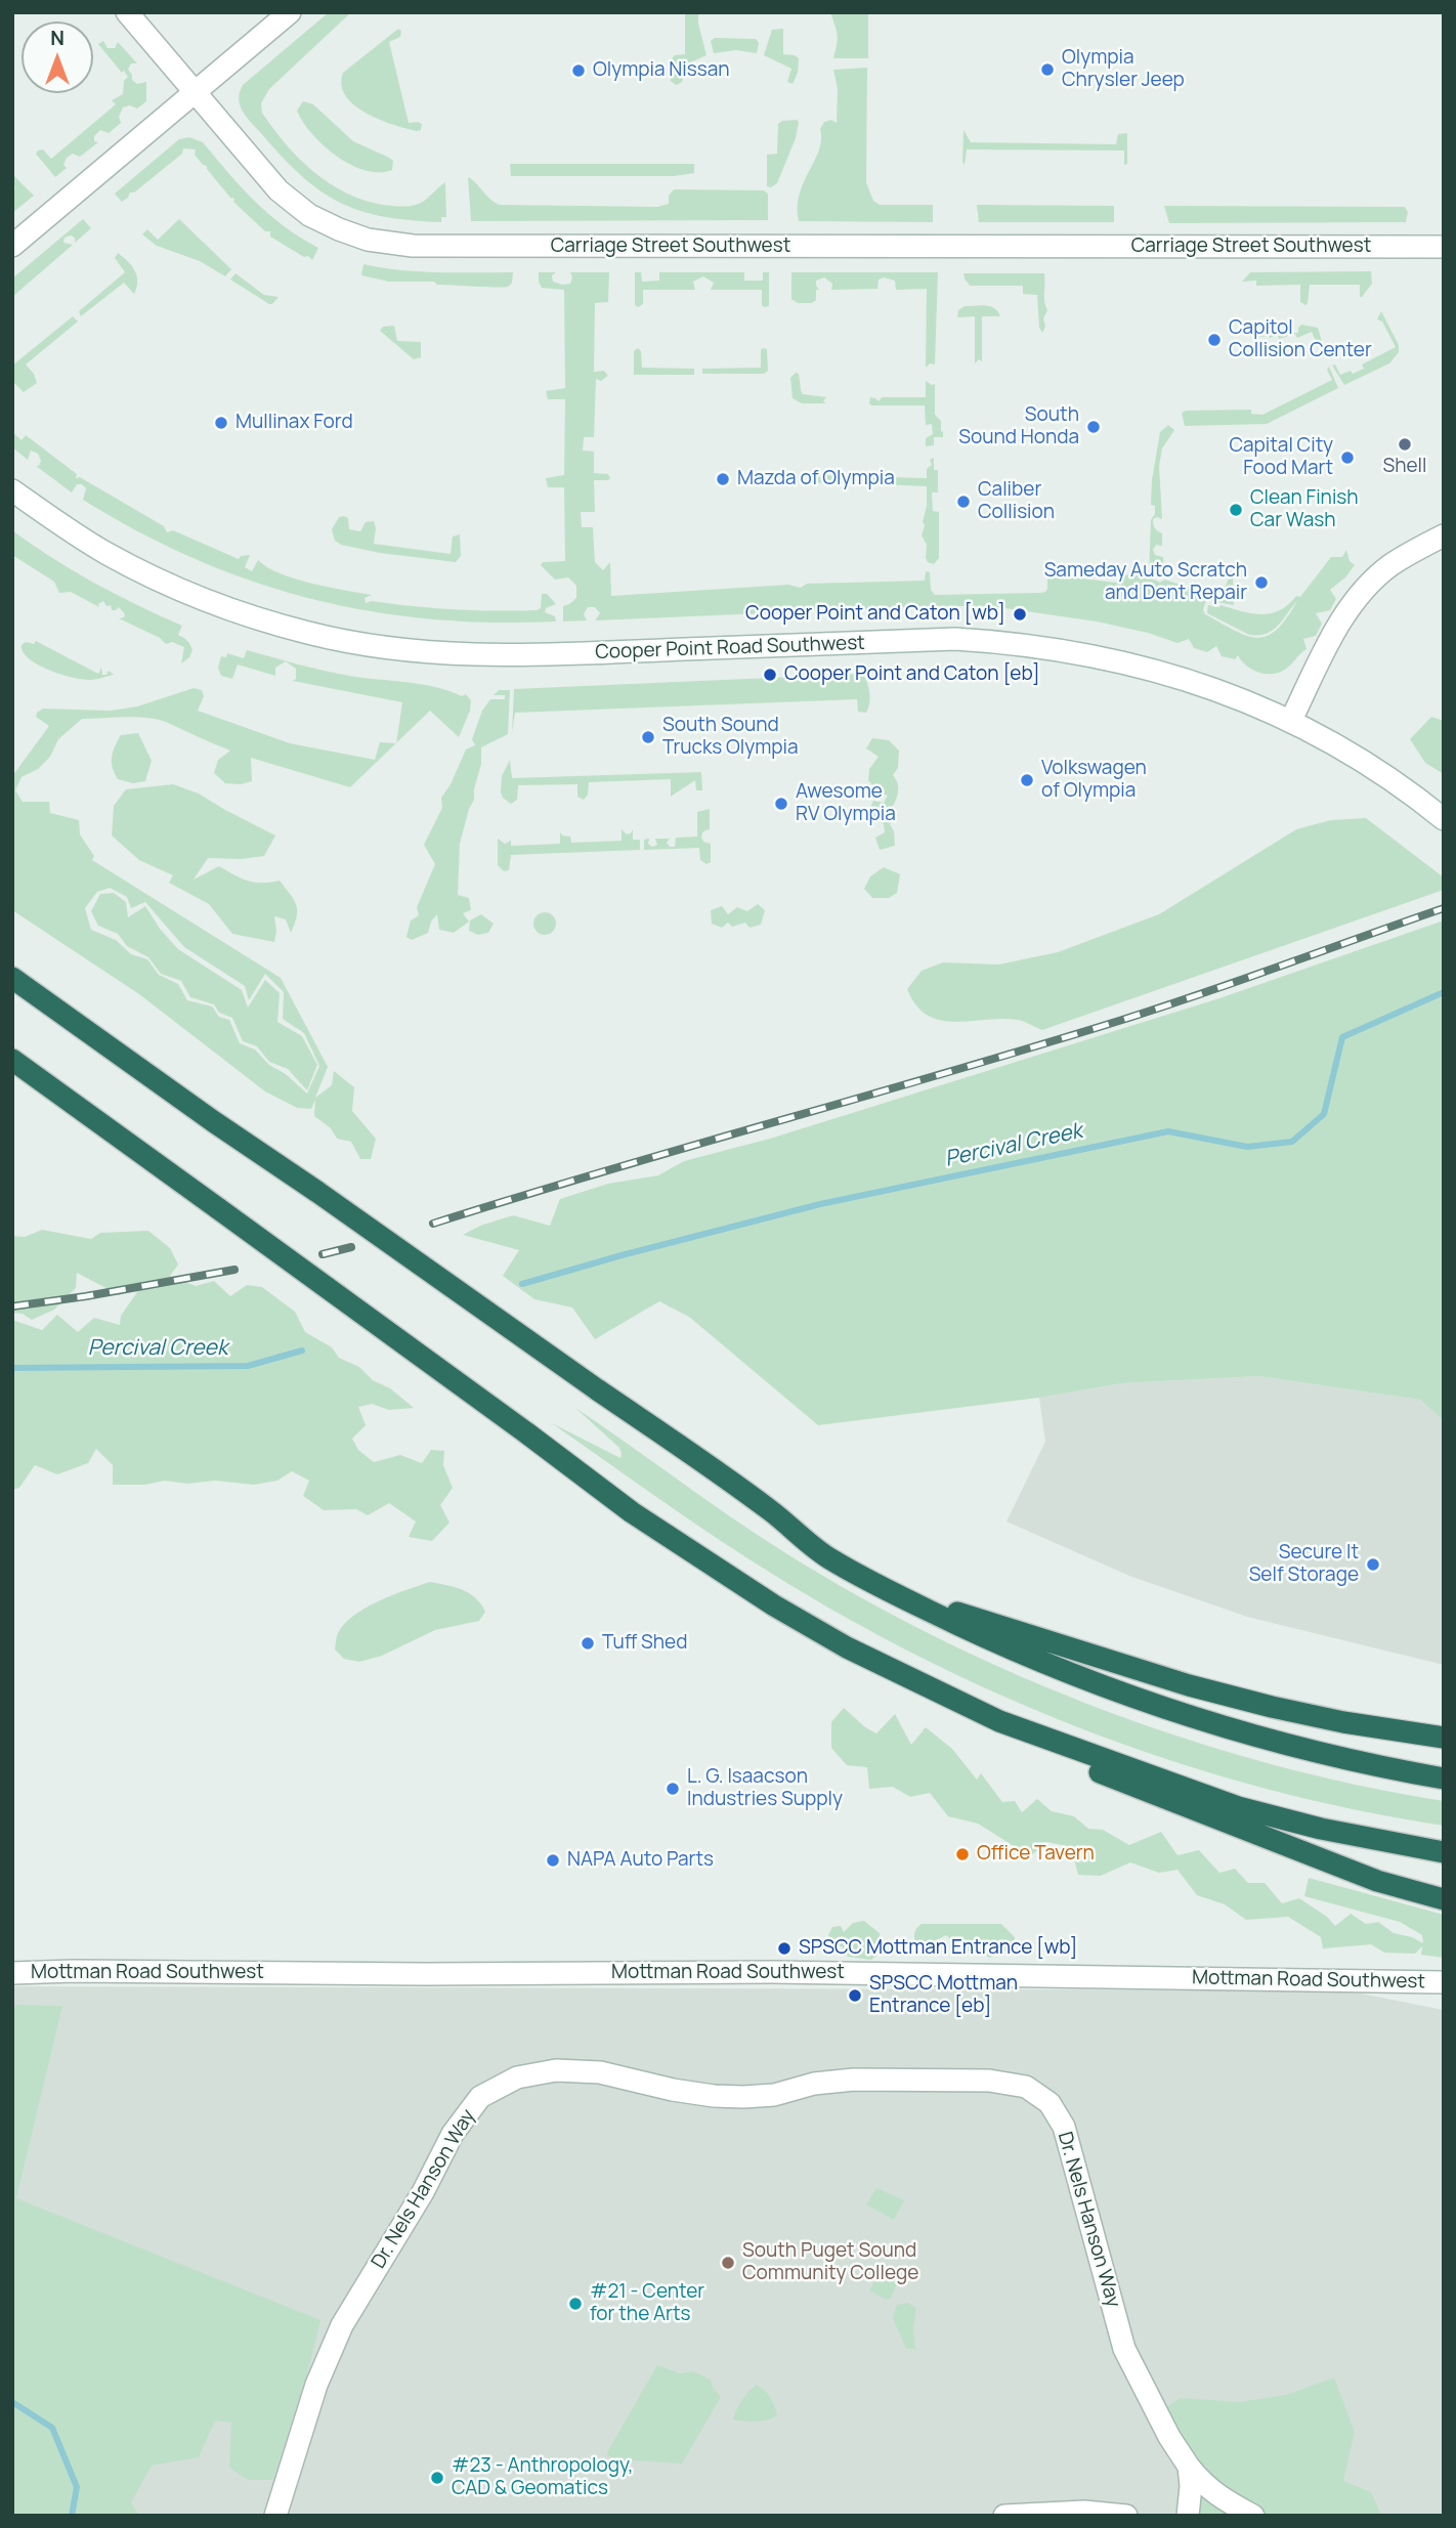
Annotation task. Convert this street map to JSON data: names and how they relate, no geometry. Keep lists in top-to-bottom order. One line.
{"streets":{"street":["Carriage Street Southwest","Cooper Point Road Southwest","Mottman Road Southwest","Dr. Nels Hanson Way"]},"water":["Percival Creek"],"places":["Olympia Chrysler Jeep","Olympia Nissan","Capitol Collision Center","Mullinax Ford","South Sound Honda","Shell","Capital City Food Mart","Mazda of Olympia","Caliber Collision","Clean Finish Car Wash","Sameday Auto Scratch and Dent Repair","Cooper Point and Caton [wb]","Cooper Point and Caton [eb]","South Sound Trucks Olympia","Volkswagen of Olympia","Awesome RV Olympia","Secure It Self Storage","Tuff Shed","L. G. Isaacson Industries Supply","Office Tavern","NAPA Auto Parts","SPSCC Mottman Entrance [wb]","SPSCC Mottman Entrance [eb]","South Puget Sound Community College","#21 - Center for the Arts","#23 - Anthropology, CAD & Geomatics"],"north":"top"}
